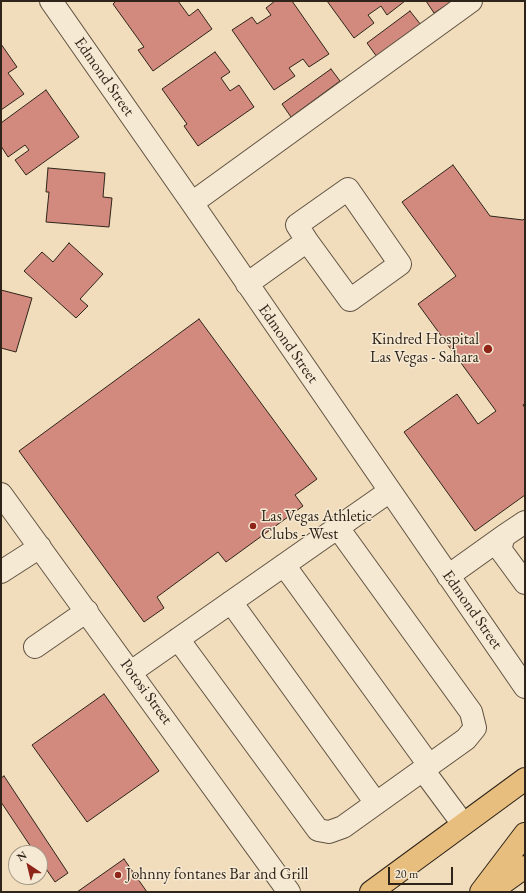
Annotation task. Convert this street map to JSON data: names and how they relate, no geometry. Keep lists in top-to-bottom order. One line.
{"streets":{"street":["Edmond Street","Potosi Street"]},"places":["Kindred Hospital Las Vegas - Sahara","Las Vegas Athletic Clubs - West","Johnny fontanes Bar and Grill"],"scale_bar":"20 m","north":"top left"}
